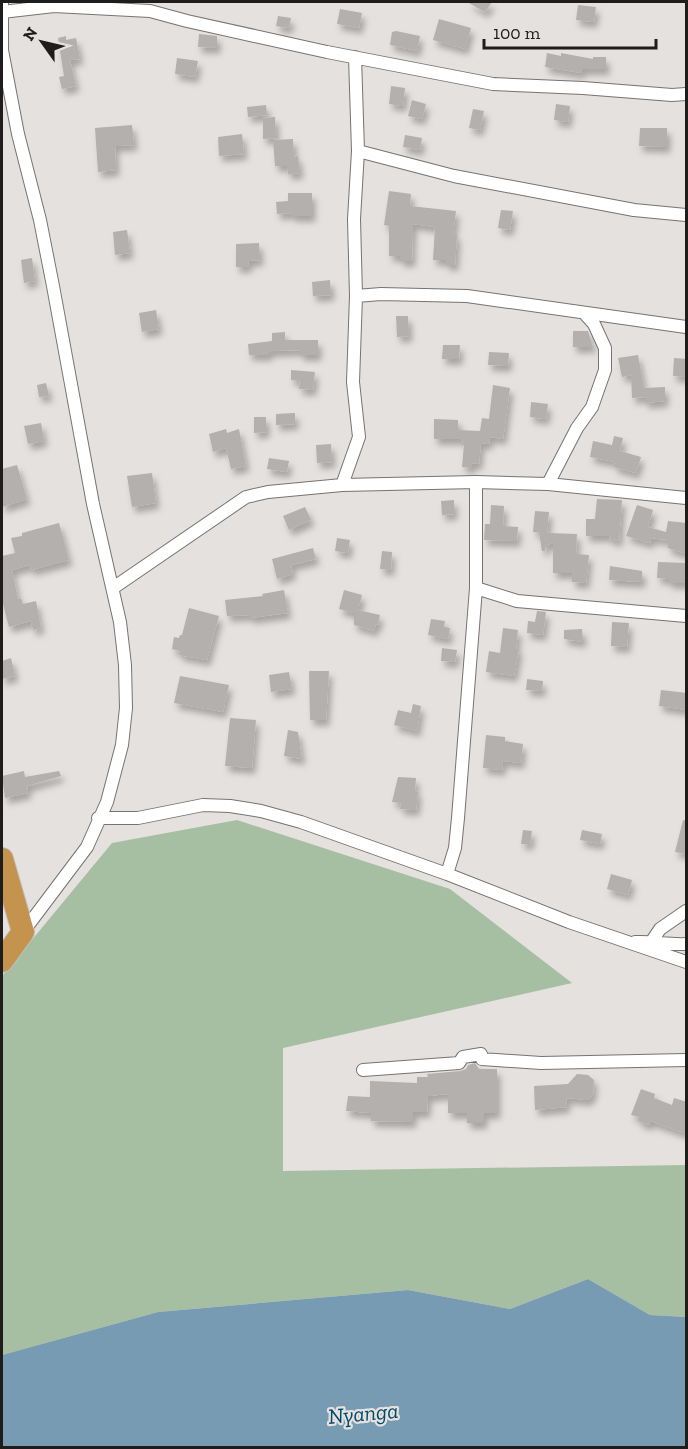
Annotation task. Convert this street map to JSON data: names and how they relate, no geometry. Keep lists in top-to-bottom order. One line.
{"water":["Nyanga"],"scale_bar":"100 m","north":"top left"}
